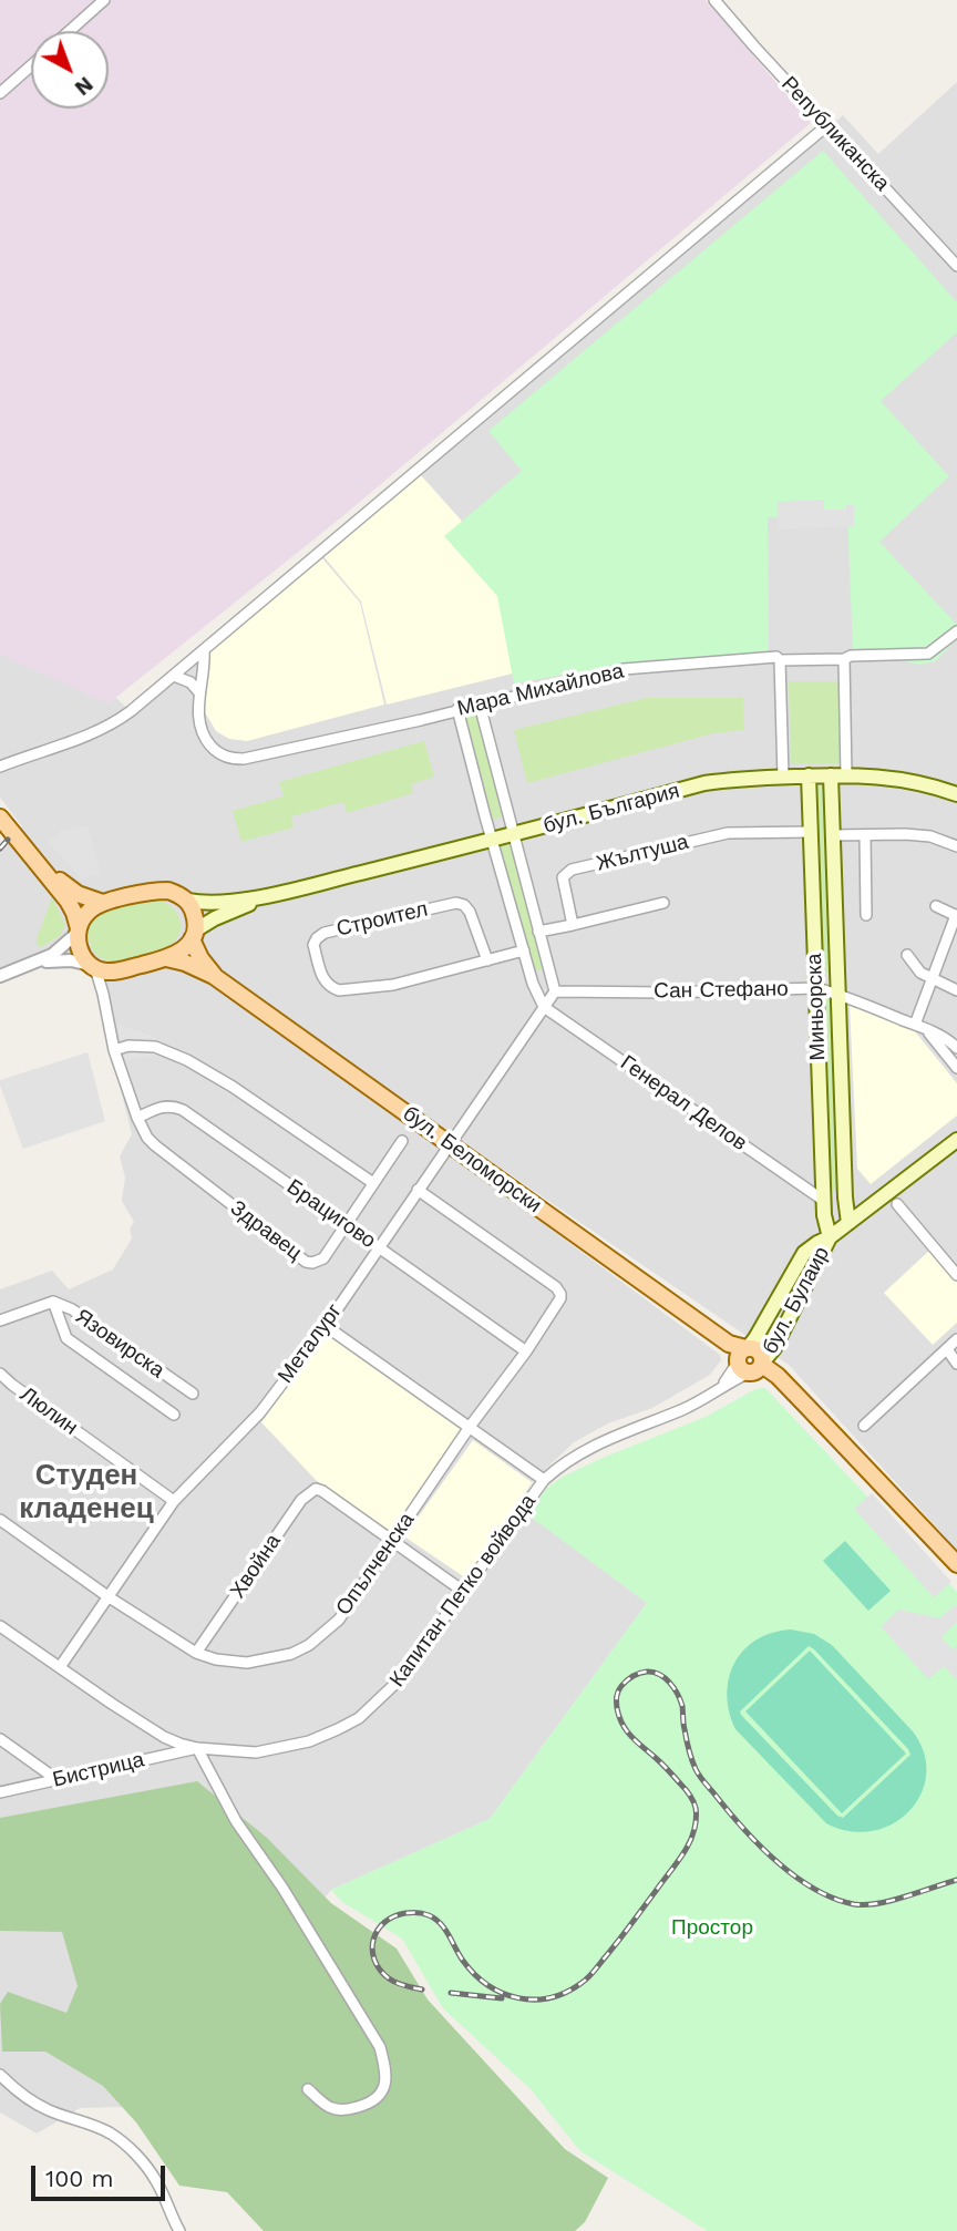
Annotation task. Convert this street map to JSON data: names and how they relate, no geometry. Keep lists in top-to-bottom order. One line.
{"streets":{"main road":["бул. България","Миньорска","бул. Беломорски","бул. Булаир"],"street":["Републиканска","Мара Михайлова","Жълтуша","Строител","Сан Стефано","Генерал Делов","Брацигово","Здравец","Язовирска","Металург","Люлин","Опълченска","Хвойна","Капитан Петко войвода","Бистрица"]},"crossings":[["бул. България","Миньорска"],["бул. България","бул. Беломорски"],["Жълтуша","Миньорска"],["Сан Стефано","Миньорска"],["Сан Стефано","Металург"],["Миньорска","Генерал Делов"],["Миньорска","бул. Булаир"],["Генерал Делов","Металург"],["бул. Беломорски","бул. Булаир"],["бул. Беломорски","Металург"],["бул. Беломорски","Капитан Петко войвода"],["Брацигово","Здравец"],["Брацигово","Металург"],["Брацигово","Опълченска"],["бул. Булаир","Капитан Петко войвода"],["Металург","Люлин"],["Металург","Опълченска"],["Металург","Капитан Петко войвода"],["Опълченска","Хвойна"],["Капитан Петко войвода","Бистрица"]],"districts":["Студен кладенец"],"parks":["Простор"],"scale_bar":"100 m","north":"bottom right"}
